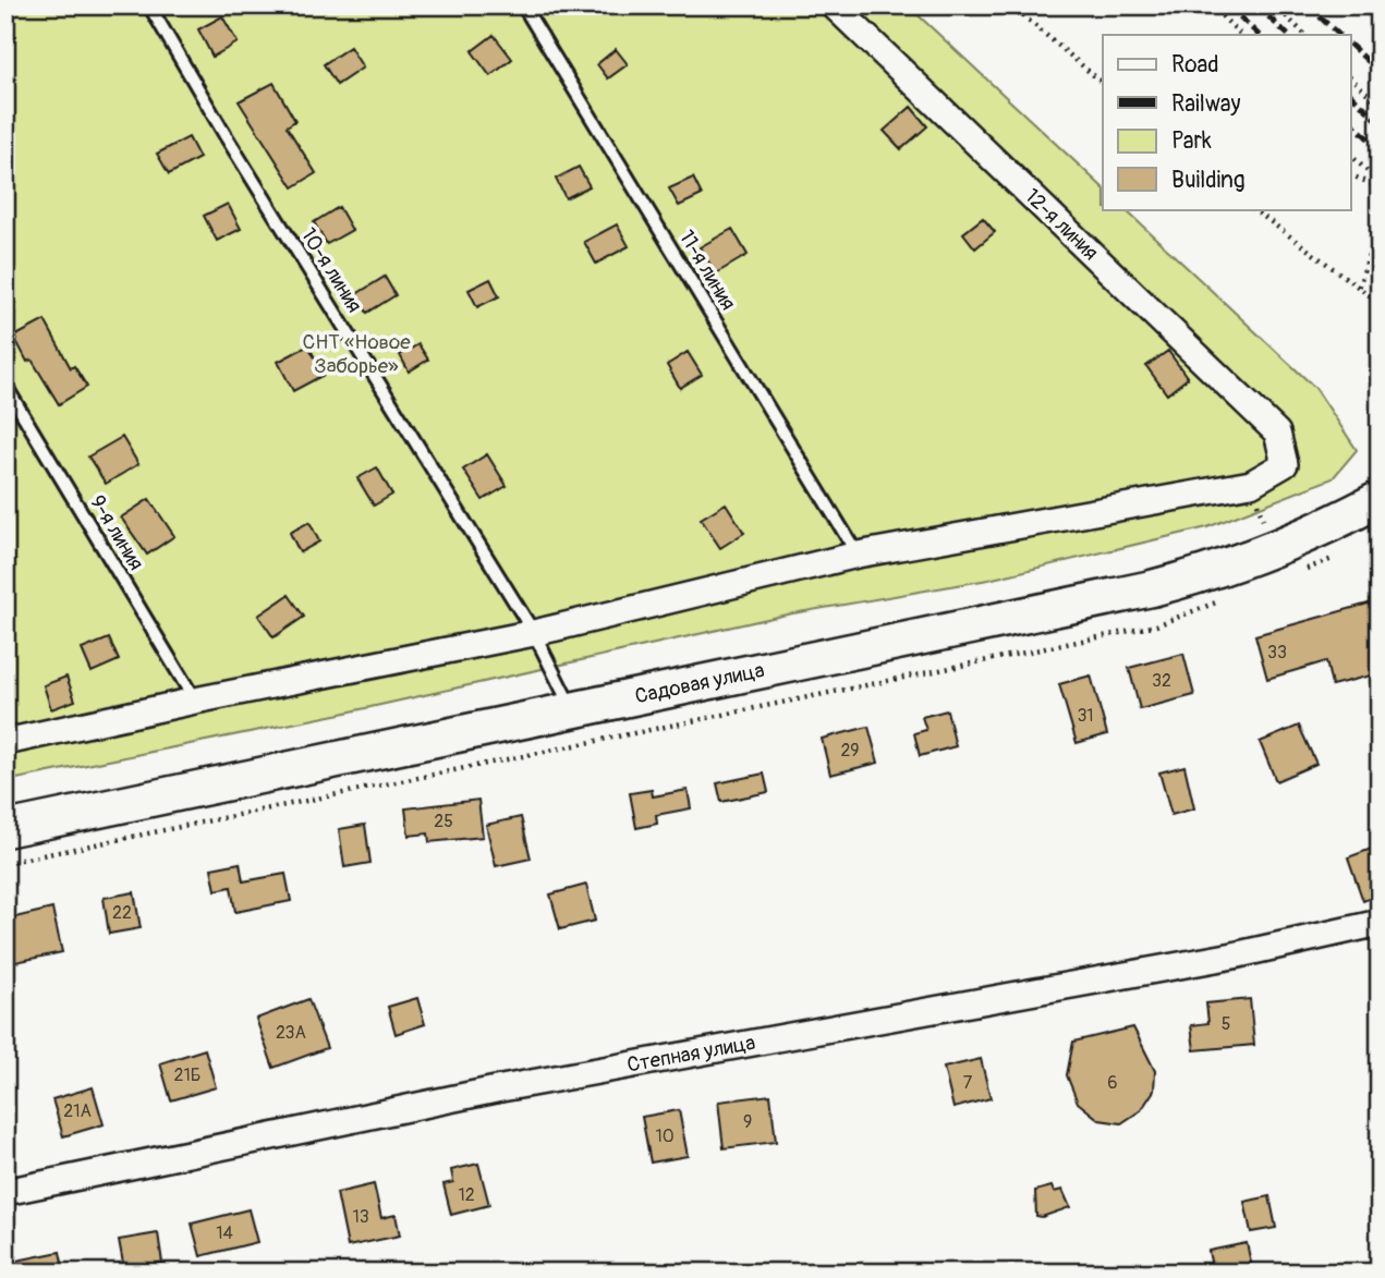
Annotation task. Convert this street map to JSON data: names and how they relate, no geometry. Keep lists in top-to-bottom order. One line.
{"streets":{"main road":["Садовая улица"],"street":["12-я линия","Степная улица"],"lane":["10-я линия","11-я линия","9-я линия"]},"crossings":[["10-я линия","Садовая улица"]],"parks":["СНТ «Новое Заборье»"],"house_numbers":["33","32","31","29","25","22","5","23А","21Б","7","6","21А","9","10","12","13","14"],"legend":["Road","Railway","Park","Building"]}
